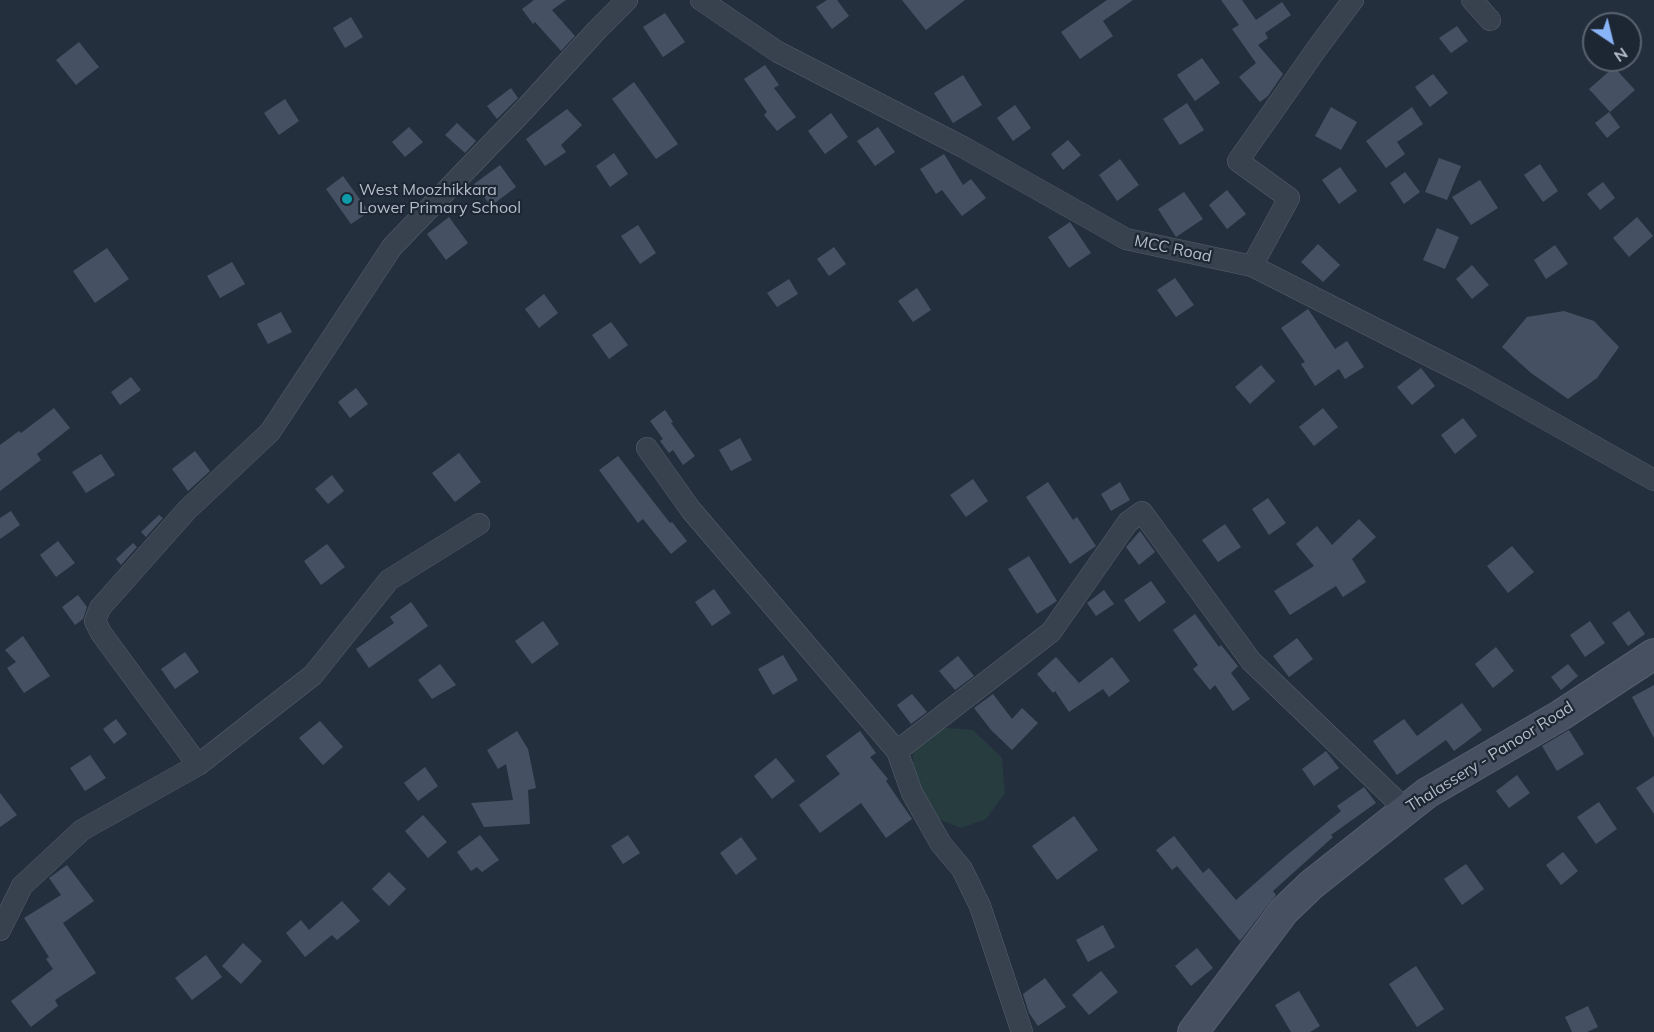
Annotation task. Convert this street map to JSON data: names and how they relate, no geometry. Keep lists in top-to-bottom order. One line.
{"streets":{"main road":["Thalassery - Panoor Road"],"street":["MCC Road"]},"places":["West Moozhikkara Lower Primary School"],"north":"bottom right"}
